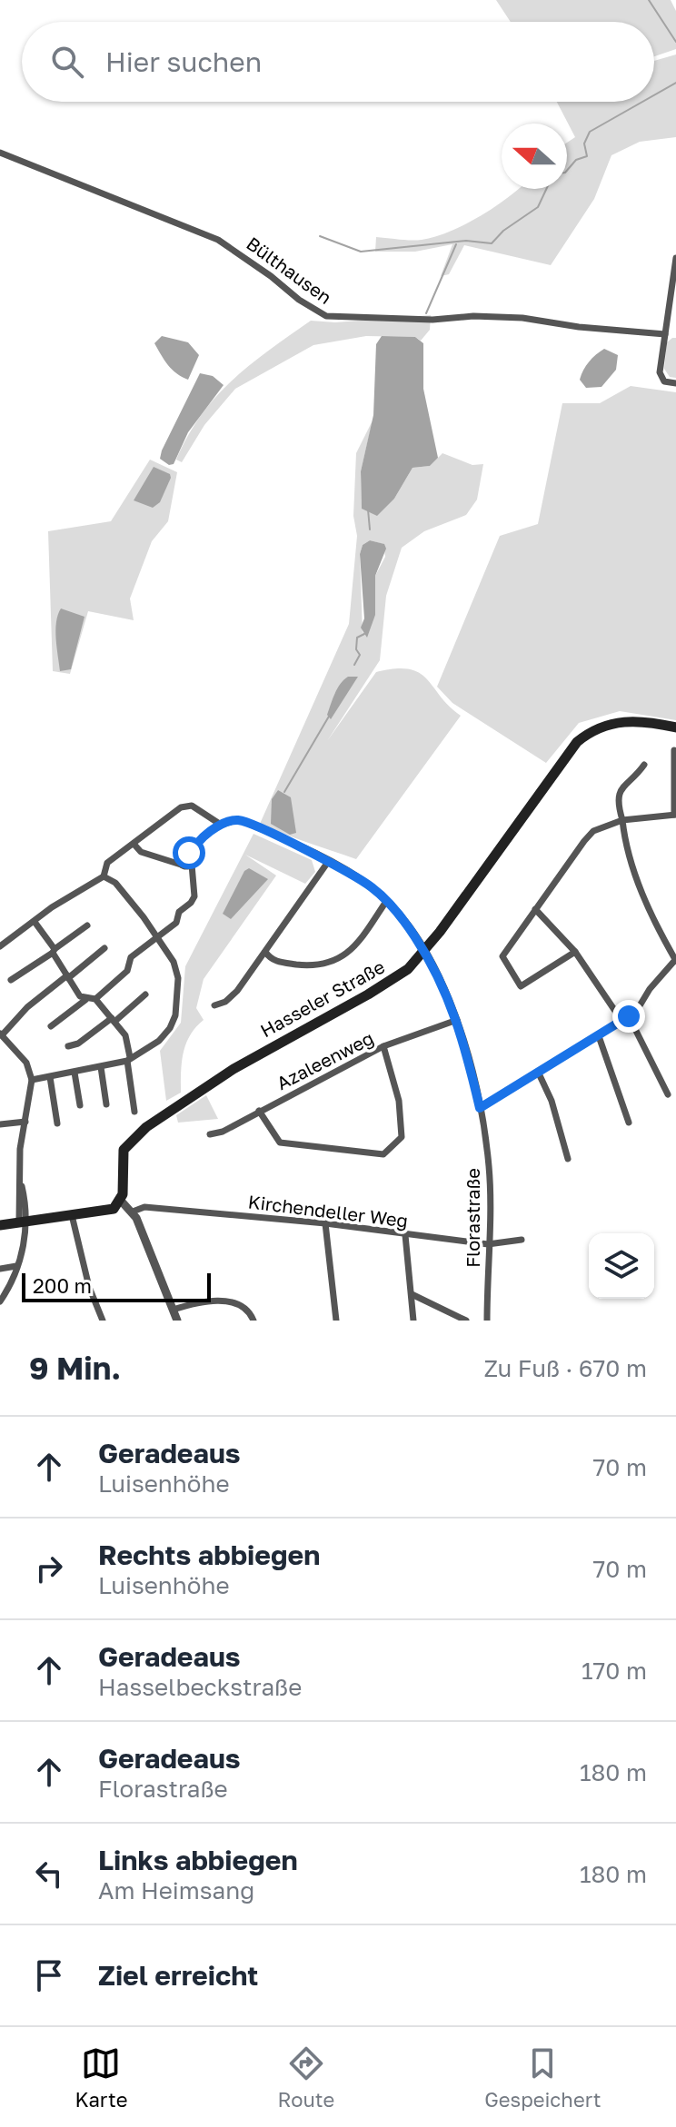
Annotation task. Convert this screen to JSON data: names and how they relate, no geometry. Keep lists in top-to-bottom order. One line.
{"streets":{"main road":["Hasseler Straße"],"street":["Bülthausen","Azaleenweg","Kirchendeller Weg","Florastraße"]},"crossings":[["Hasseler Straße","Florastraße"],["Azaleenweg","Florastraße"],["Kirchendeller Weg","Florastraße"]],"scale_bar":"200 m","north":"left","page":{"search":"Hier suchen","scale":"200 m","heading":["9 Min.","Zu Fuß · 670 m"],"list":[["Geradeaus","Luisenhöhe","70 m"],["Rechts abbiegen","Luisenhöhe","70 m"],["Geradeaus","Hasselbeckstraße","170 m"],["Geradeaus","Florastraße","180 m"],["Links abbiegen","Am Heimsang","180 m"],"Ziel erreicht"],"nav":["Karte","Route","Gespeichert"]}}
